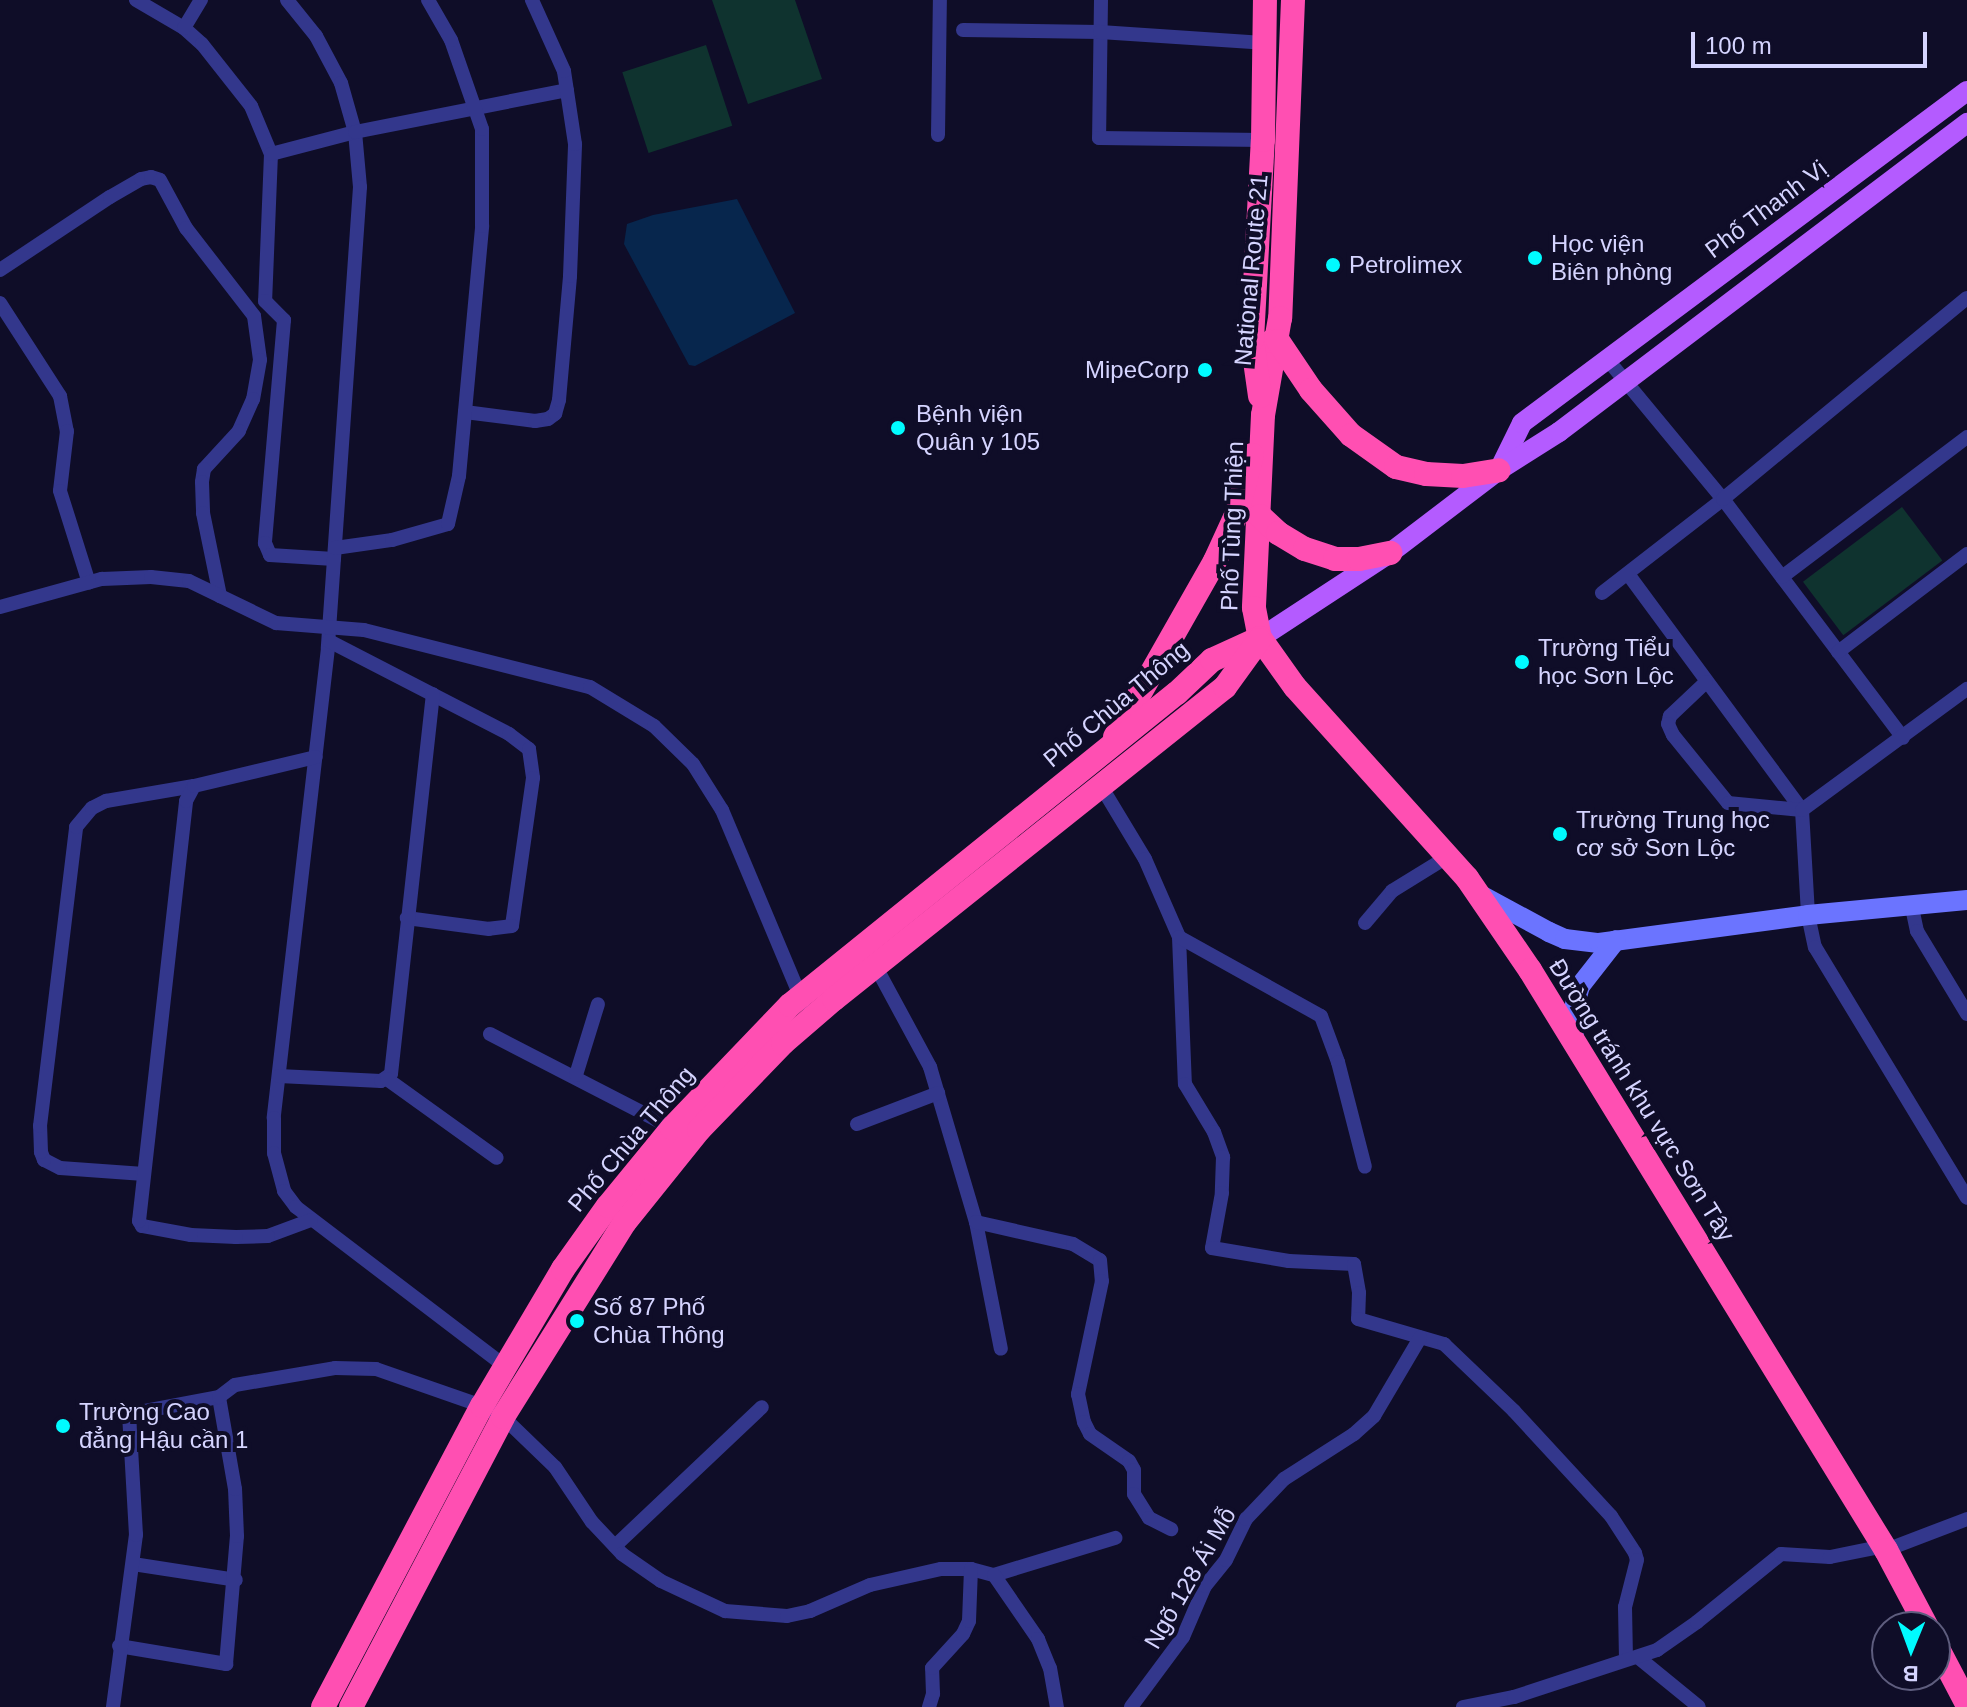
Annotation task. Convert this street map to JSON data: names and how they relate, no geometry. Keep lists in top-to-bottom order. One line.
{"streets":{"highway":["National Route 21","Phố Tùng Thiện","Phố Chùa Thông","Đường tránh khu vực Sơn Tây"],"main road":["Phố Thanh Vị"],"street":["Ngõ 128 Ái Mỗ"]},"crossings":[["Phố Thanh Vị","Phố Tùng Thiện"],["Phố Thanh Vị","Phố Chùa Thông"],["Phố Thanh Vị","Đường tránh khu vực Sơn Tây"],["National Route 21","Phố Tùng Thiện"],["Phố Tùng Thiện","Phố Chùa Thông"],["Phố Tùng Thiện","Đường tránh khu vực Sơn Tây"],["Phố Chùa Thông","Đường tránh khu vực Sơn Tây"]],"places":["Học viện Biên phòng","Petrolimex","MipeCorp","Bệnh viện Quân y 105","Trường Tiểu học Sơn Lộc","Trường Trung học cơ sở Sơn Lộc","Số 87 Phố Chùa Thông","Trường Cao đẳng Hậu cần 1"],"scale_bar":"100 m","north":"bottom"}
